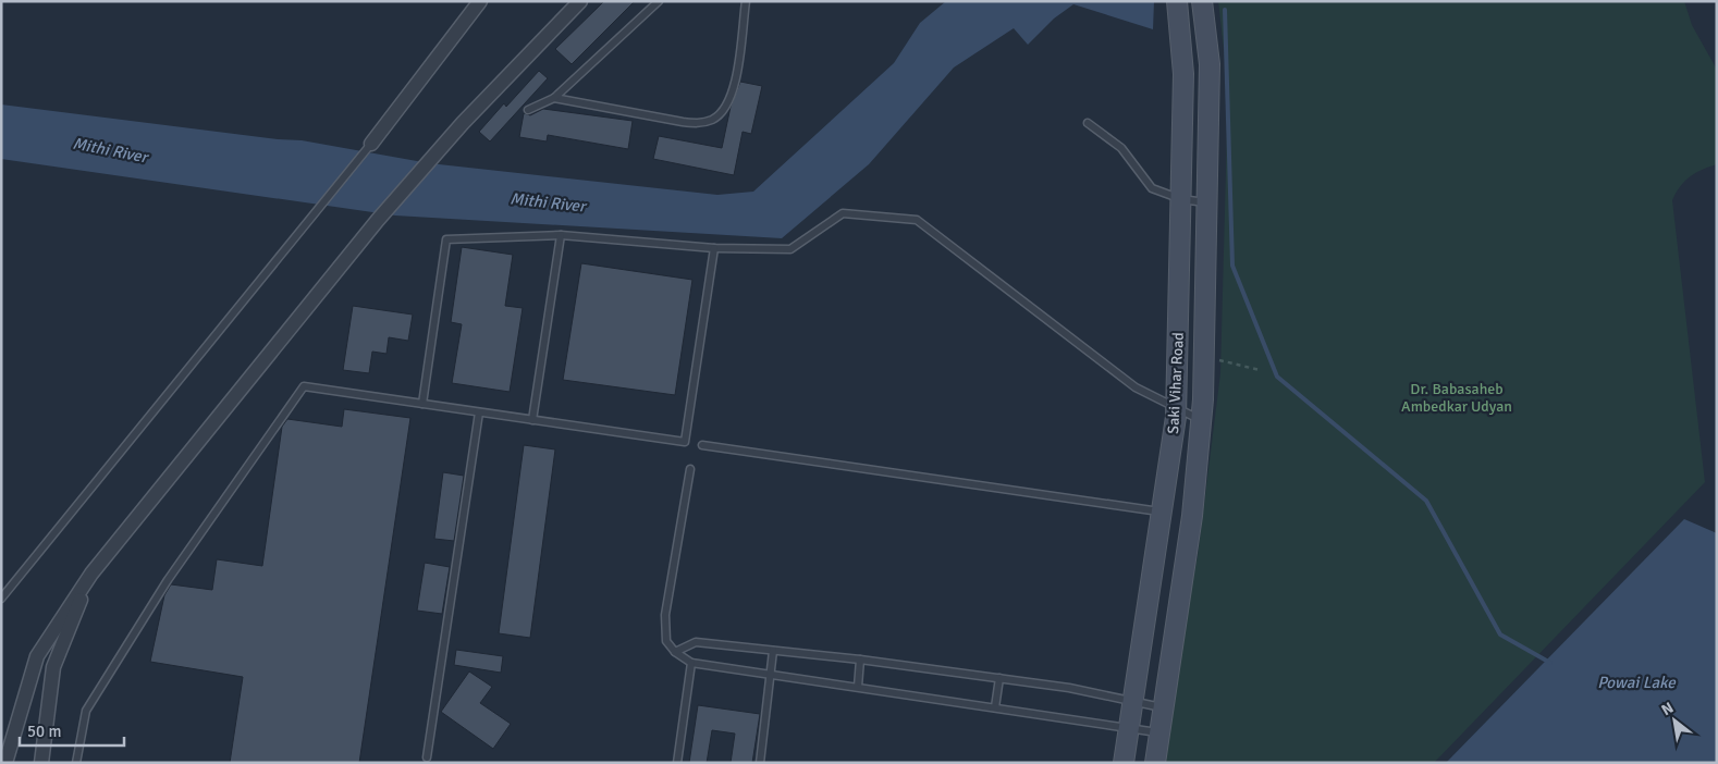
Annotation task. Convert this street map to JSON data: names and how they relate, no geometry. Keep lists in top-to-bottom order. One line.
{"streets":{"main road":["Saki Vihar Road"]},"water":["Mithi River","Powai Lake"],"parks":["Dr. Babasaheb Ambedkar Udyan"],"scale_bar":"50 m","north":"top left"}
